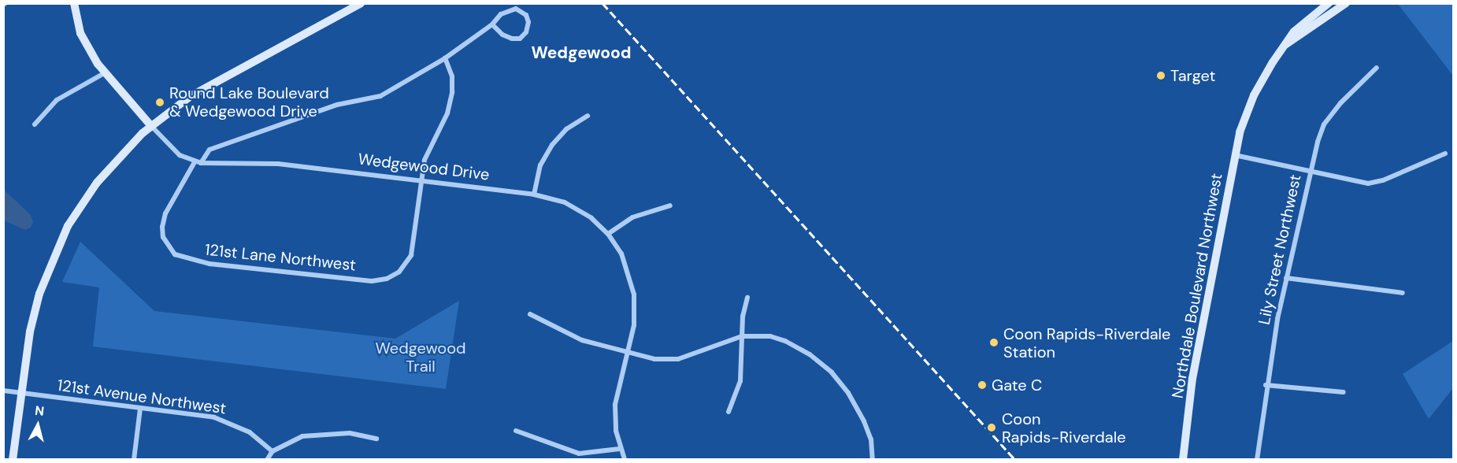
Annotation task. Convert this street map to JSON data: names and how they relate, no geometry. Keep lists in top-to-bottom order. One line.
{"streets":{"street":["Wedgewood Drive","Lily Street Northwest","121st Lane Northwest","Northdale Boulevard Northwest","121st Avenue Northwest"]},"crossings":[["Wedgewood Drive","121st Lane Northwest"]],"districts":["Wedgewood"],"parks":["Wedgewood Trail"],"places":["Target","Round Lake Boulevard & Wedgewood Drive","Coon Rapids-Riverdale Station","Gate C","Coon Rapids-Riverdale"],"north":"top"}
